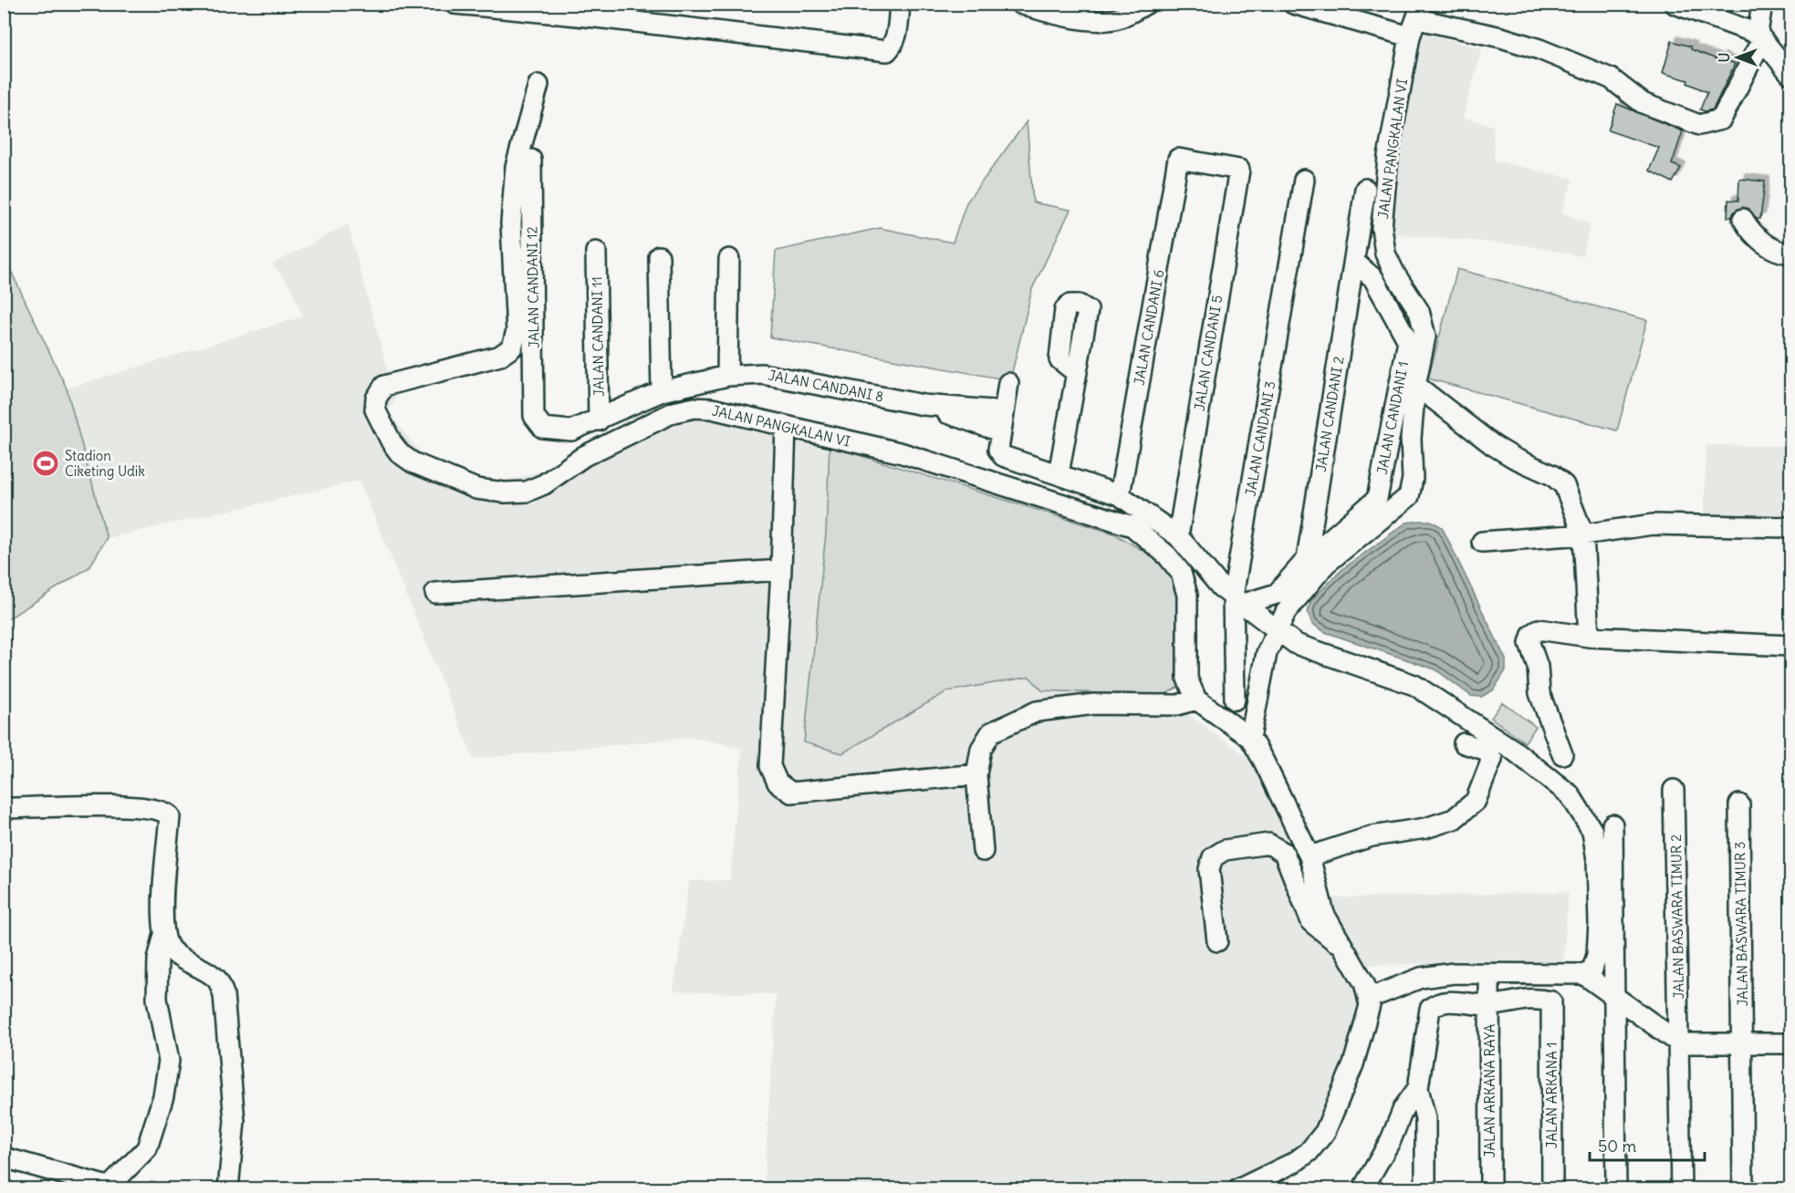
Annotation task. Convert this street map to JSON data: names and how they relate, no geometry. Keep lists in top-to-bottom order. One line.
{"streets":{"street":["JALAN PANGKALAN VI","JALAN CANDANI 12","JALAN CANDANI 6","JALAN CANDANI 11","JALAN CANDANI 5","JALAN CANDANI 8","JALAN CANDANI 2","JALAN CANDANI 1","JALAN CANDANI 3","JALAN BASWARA TIMUR 2","JALAN BASWARA TIMUR 3","JALAN ARKANA RAYA","JALAN ARKANA 1"]},"crossings":[["JALAN PANGKALAN VI","JALAN CANDANI 8"],["JALAN CANDANI 12","JALAN CANDANI 8"],["JALAN CANDANI 6","JALAN CANDANI 5"],["JALAN CANDANI 6","JALAN CANDANI 8"],["JALAN CANDANI 11","JALAN CANDANI 8"],["JALAN CANDANI 5","JALAN CANDANI 8"],["JALAN CANDANI 8","JALAN CANDANI 3"],["JALAN CANDANI 2","JALAN CANDANI 1"],["JALAN ARKANA RAYA","JALAN ARKANA 1"]],"places":{"sports":["Stadion Ciketing Udik"]},"scale_bar":"50 m","north":"left"}
